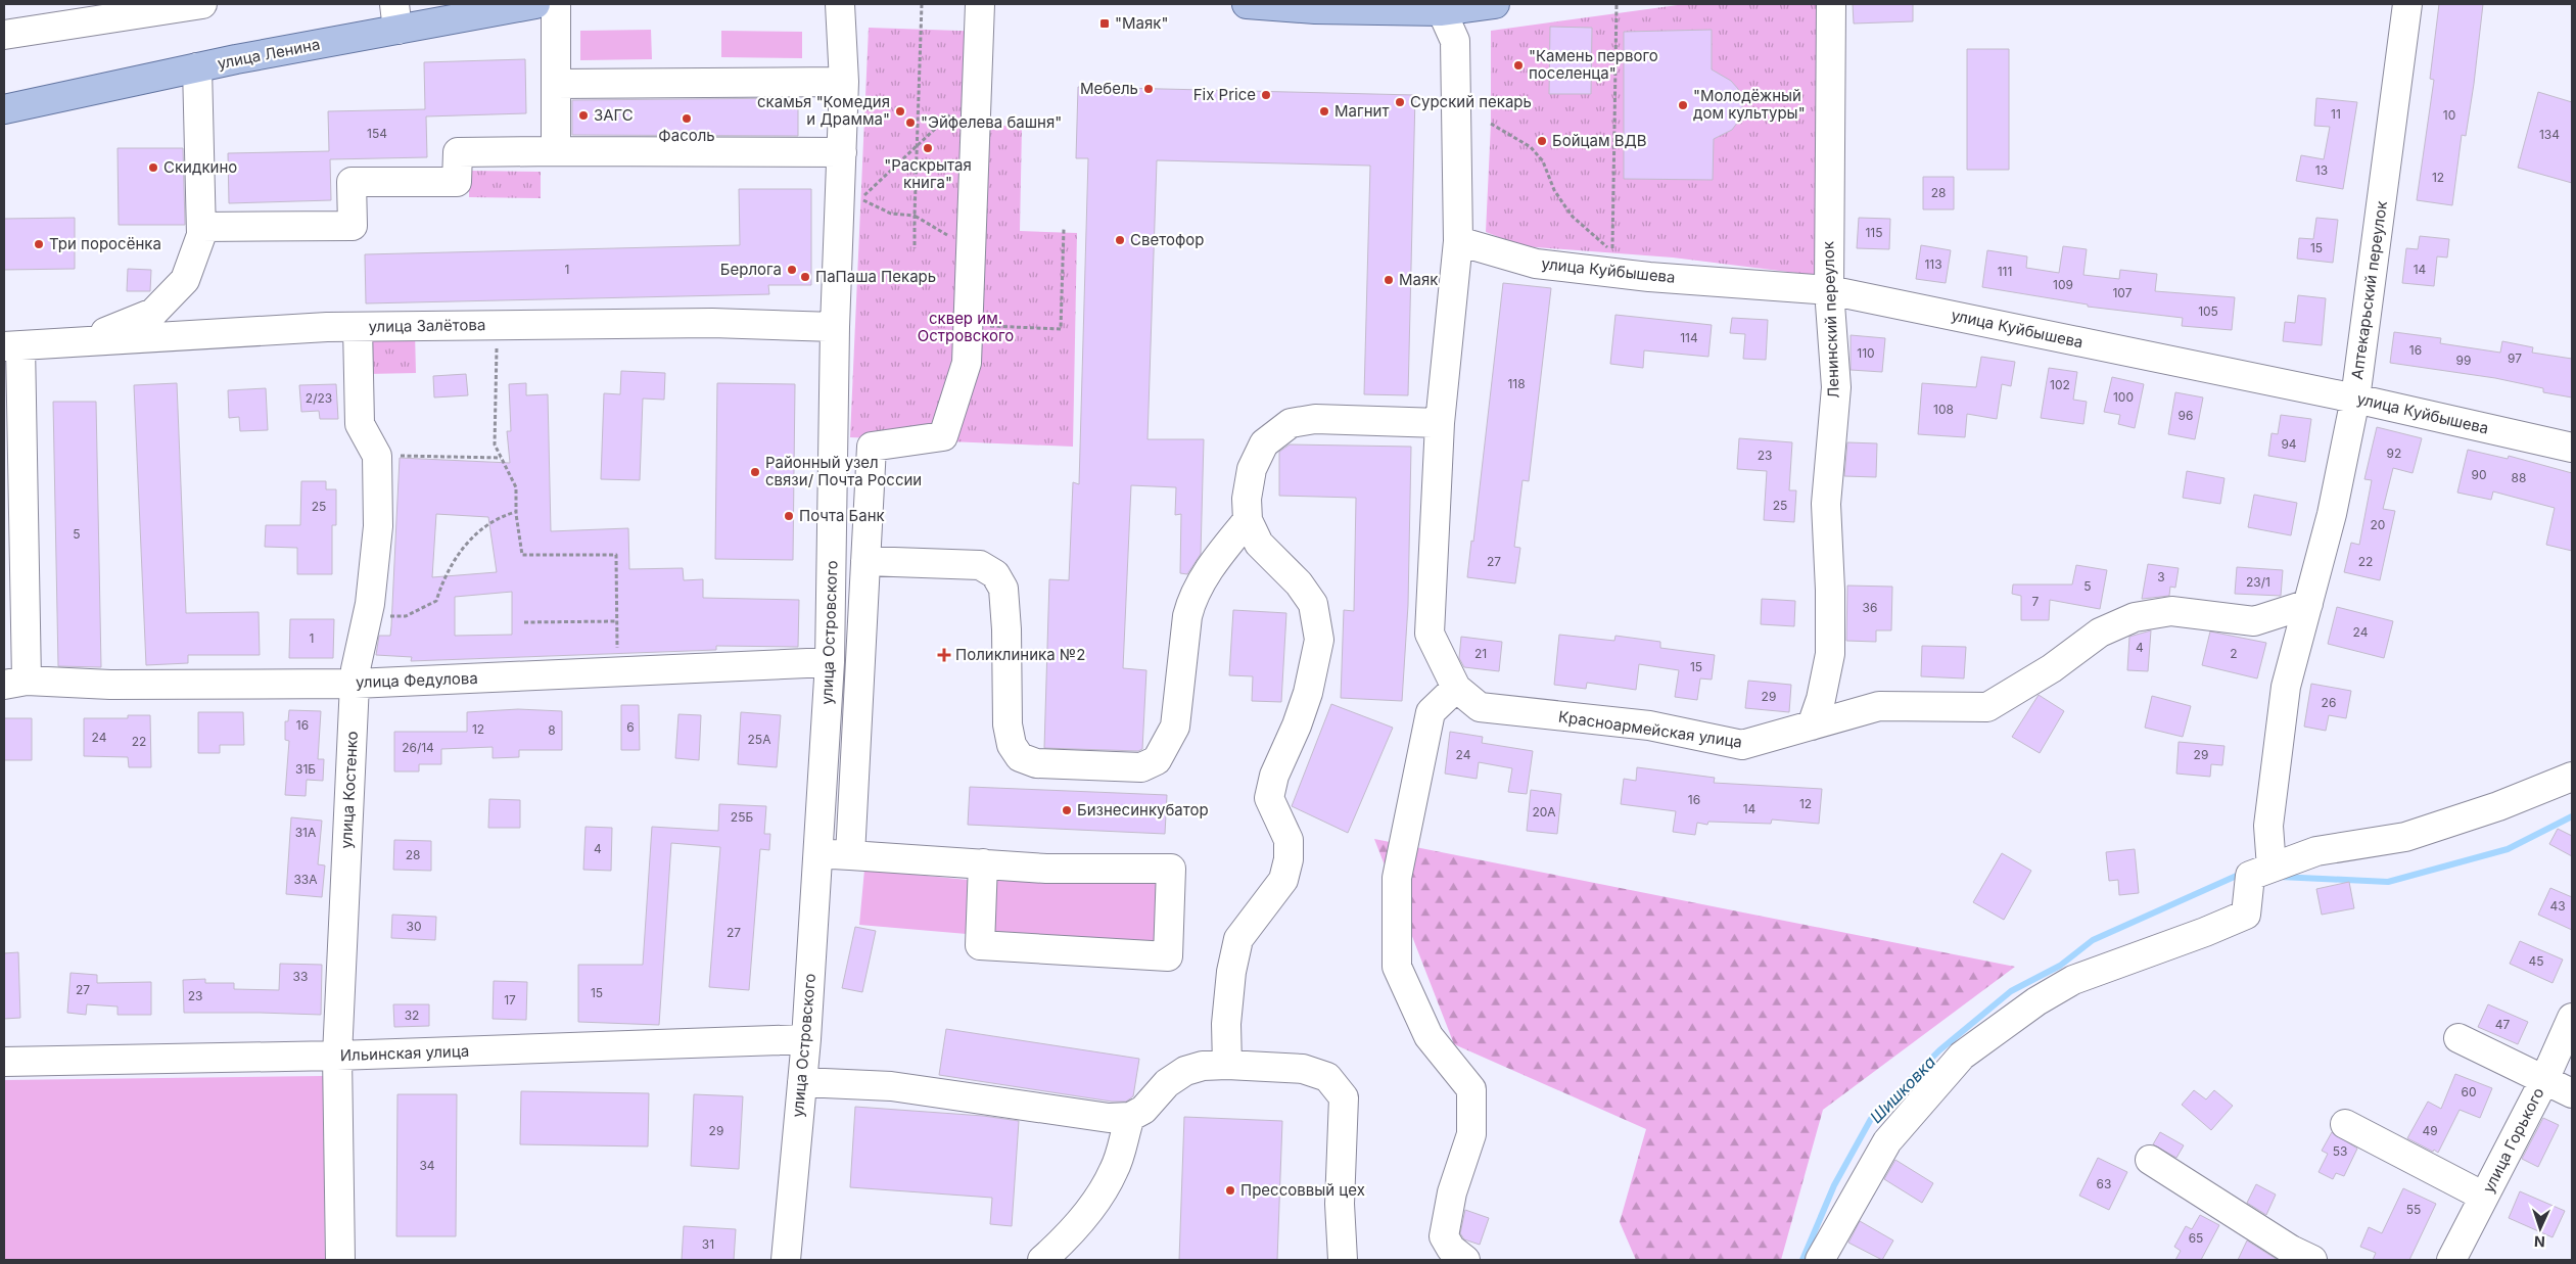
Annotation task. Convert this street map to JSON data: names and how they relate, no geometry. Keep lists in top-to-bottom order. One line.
{"streets":{"main road":["улица Ленина"],"street":["улица Куйбышева","Аптекарьский переулок","Ленинский переулок","улица Залётова","улица Островского","улица Федулова","Красноармейская улица","улица Костенко","Ильинская улица","улица Горького"]},"crossings":[["улица Куйбышева","Аптекарьский переулок"],["улица Куйбышева","Ленинский переулок"],["Аптекарьский переулок","Красноармейская улица"],["Ленинский переулок","Красноармейская улица"],["улица Залётова","улица Островского"],["улица Залётова","улица Костенко"],["улица Островского","улица Федулова"],["улица Островского","Ильинская улица"],["улица Федулова","улица Костенко"],["улица Костенко","Ильинская улица"]],"water":["Шишковка"],"parks":["сквер им. Островского"],"places":{"transit":["\"Маяк\""],"other":["\"Камень первого поселенца\"","Мебель","Fix Price","Сурский пекарь","\"Молодёжный дом культуры\"","скамья \"Комедия и Драмма\"","Магнит","ЗАГС","Фасоль","\"Эйфелева башня\"","Бойцам ВДВ","\"Раскрытая книга\"","Скидкино","Светофор","Три поросёнка","Берлога","ПаПаша Пекарь","Maяк","Районный узел связи/ Почта России","Почта Банк","Бизнесинкубатор","Прессоввый цех"],"health":["Поликлиника №2"]},"house_numbers":["11","10","154","134","13","12","28","115","15","113","1","14","111","109","107","105","114","16","110","97","99","118","102","100","2/23","108","96","94","92","23","90","88","25","25","20","5","27","22","3","23/1","5","7","36","24","1","4","21","2","15","29","26","16","6","12","8","24","25А","22","26/14","24","29","31Б","16","12","14","20А","25Б","31А","4","28","33А","43","30","27","45","33","27","15","23","17","32","47","60","29","49","53","34","63","55","65","31"],"north":"bottom"}
